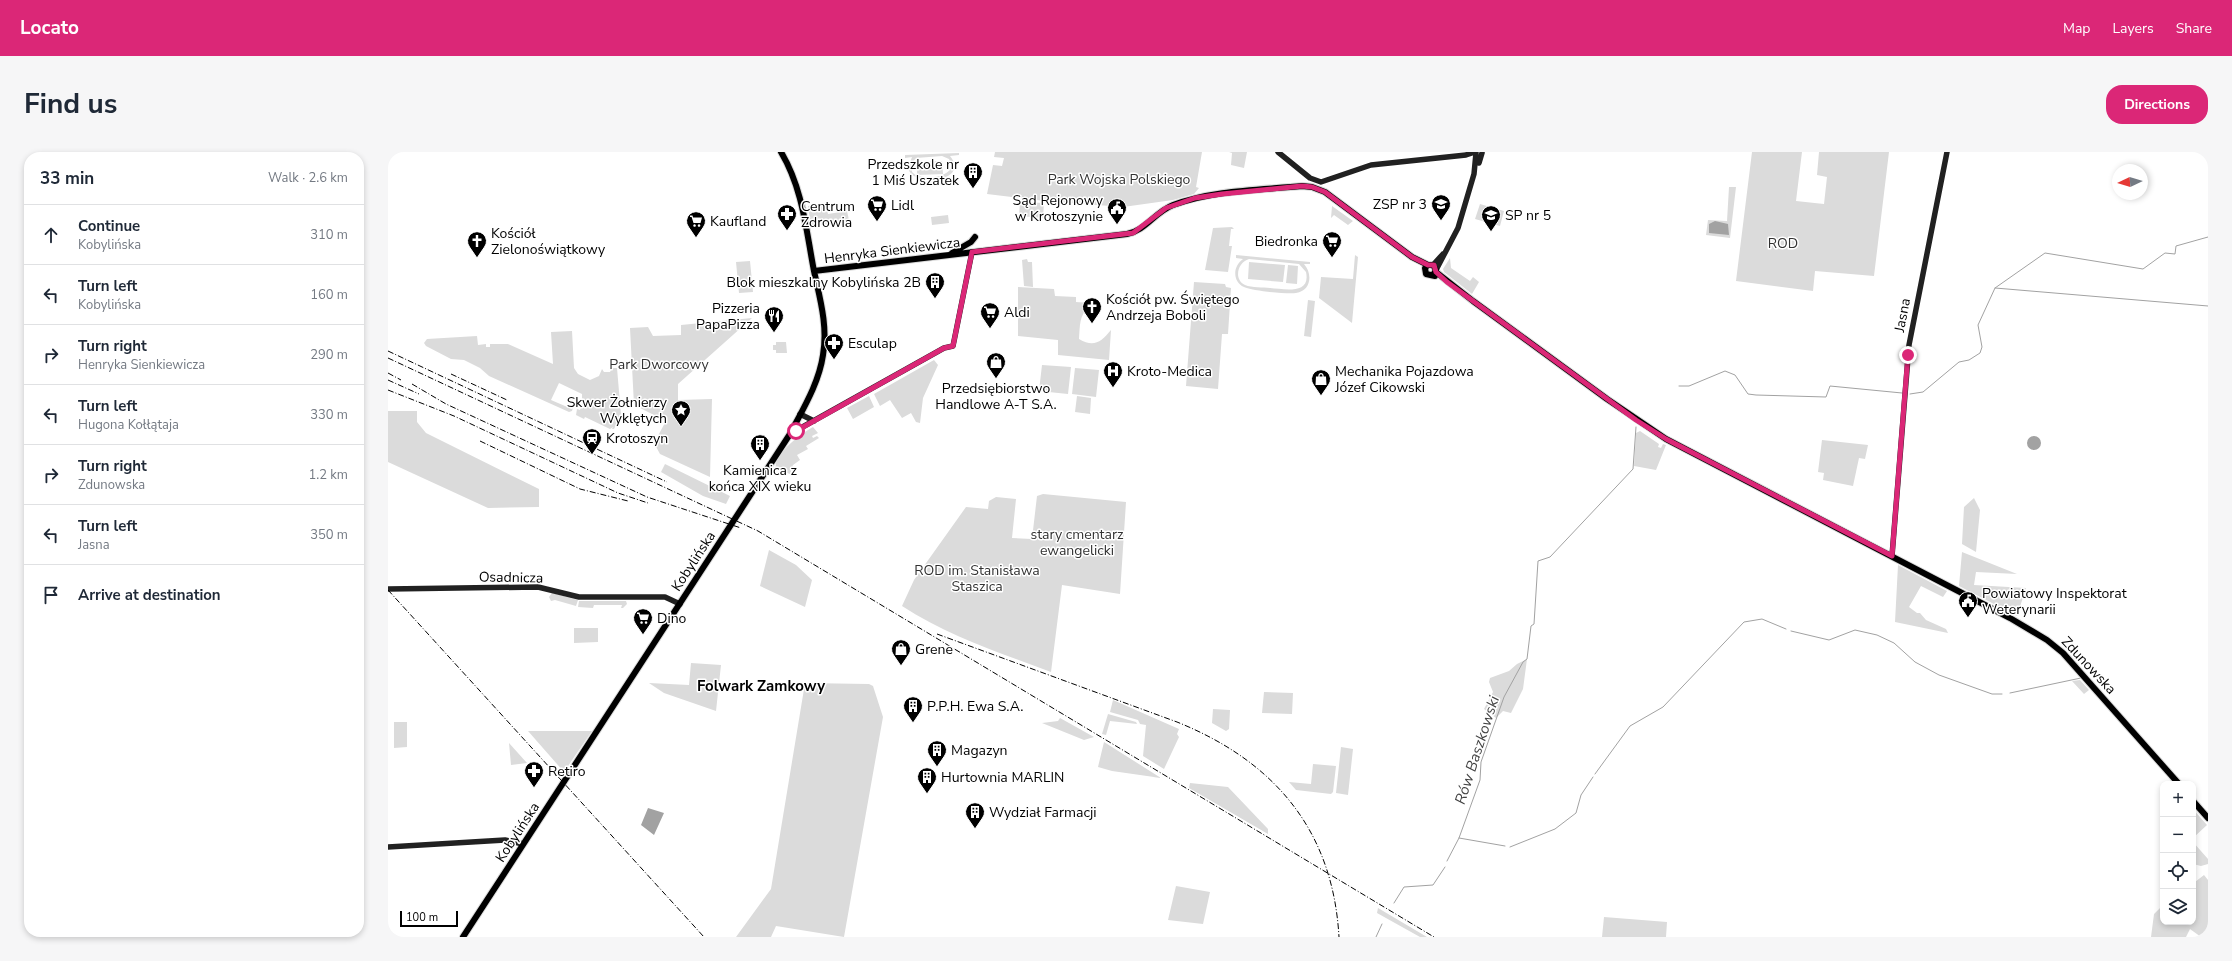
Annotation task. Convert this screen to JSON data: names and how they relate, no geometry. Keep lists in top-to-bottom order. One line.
{"streets":{"main road":["Henryka Sienkiewicza","Kobylińska","Zdunowska"],"street":["Jasna","Osadnicza"]},"crossings":[["Henryka Sienkiewicza","Kobylińska"],["Henryka Sienkiewicza","Zdunowska"],["Jasna","Zdunowska"],["Kobylińska","Osadnicza"]],"districts":["Folwark Zamkowy"],"water":["Rów Baszkowski"],"parks":["Park Wojska Polskiego","ROD","Park Dworcowy","stary cmentarz ewangelicki","ROD im. Stanisława Staszica"],"places":{"building":["Przedszkole nr 1 Miś Uszatek","Blok mieszkalny Kobylińska 2B","Kamienica z końca XIX wieku","P.P.H. Ewa S.A.","Magazyn","Hurtownia MARLIN","Wydział Farmacji"],"school or university":["ZSP nr 3","SP nr 5"],"supermarket":["Lidl","Kaufland","Biedronka","Aldi","Dino"],"public building":["Sąd Rejonowy w Krotoszynie","Powiatowy Inspektorat Weterynarii"],"pharmacy":["Centrum Zdrowia","Esculap","Retiro"],"church":["Kościół Zielonoświątkowy","Kościół pw. Świętego Andrzeja Boboli"],"restaurant":["Pizzeria PapaPizza"],"shop":["Przedsiębiorstwo Handlowe A-T S.A.","Mechanika Pojazdowa Józef Cikowski","Grene"],"hospital":["Kroto-Medica"],"place":["Skwer Żołnierzy Wyklętych"],"station":["Krotoszyn"]},"scale_bar":"100 m","north":"left","page":{"header":"Locato","nav":["Map","Layers","Share"],"title":"Find us","buttons":"Directions","heading":["33 min","Walk · 2.6 km"],"list":[["Continue","Kobylińska","310 m"],["Turn left","Kobylińska","160 m"],["Turn right","Henryka Sienkiewicza","290 m"],["Turn left","Hugona Kołłątaja","330 m"],["Turn right","Zdunowska","1.2 km"],["Turn left","Jasna","350 m"],"Arrive at destination"],"map_buttons":["+","−"],"scale":"100 m"}}
